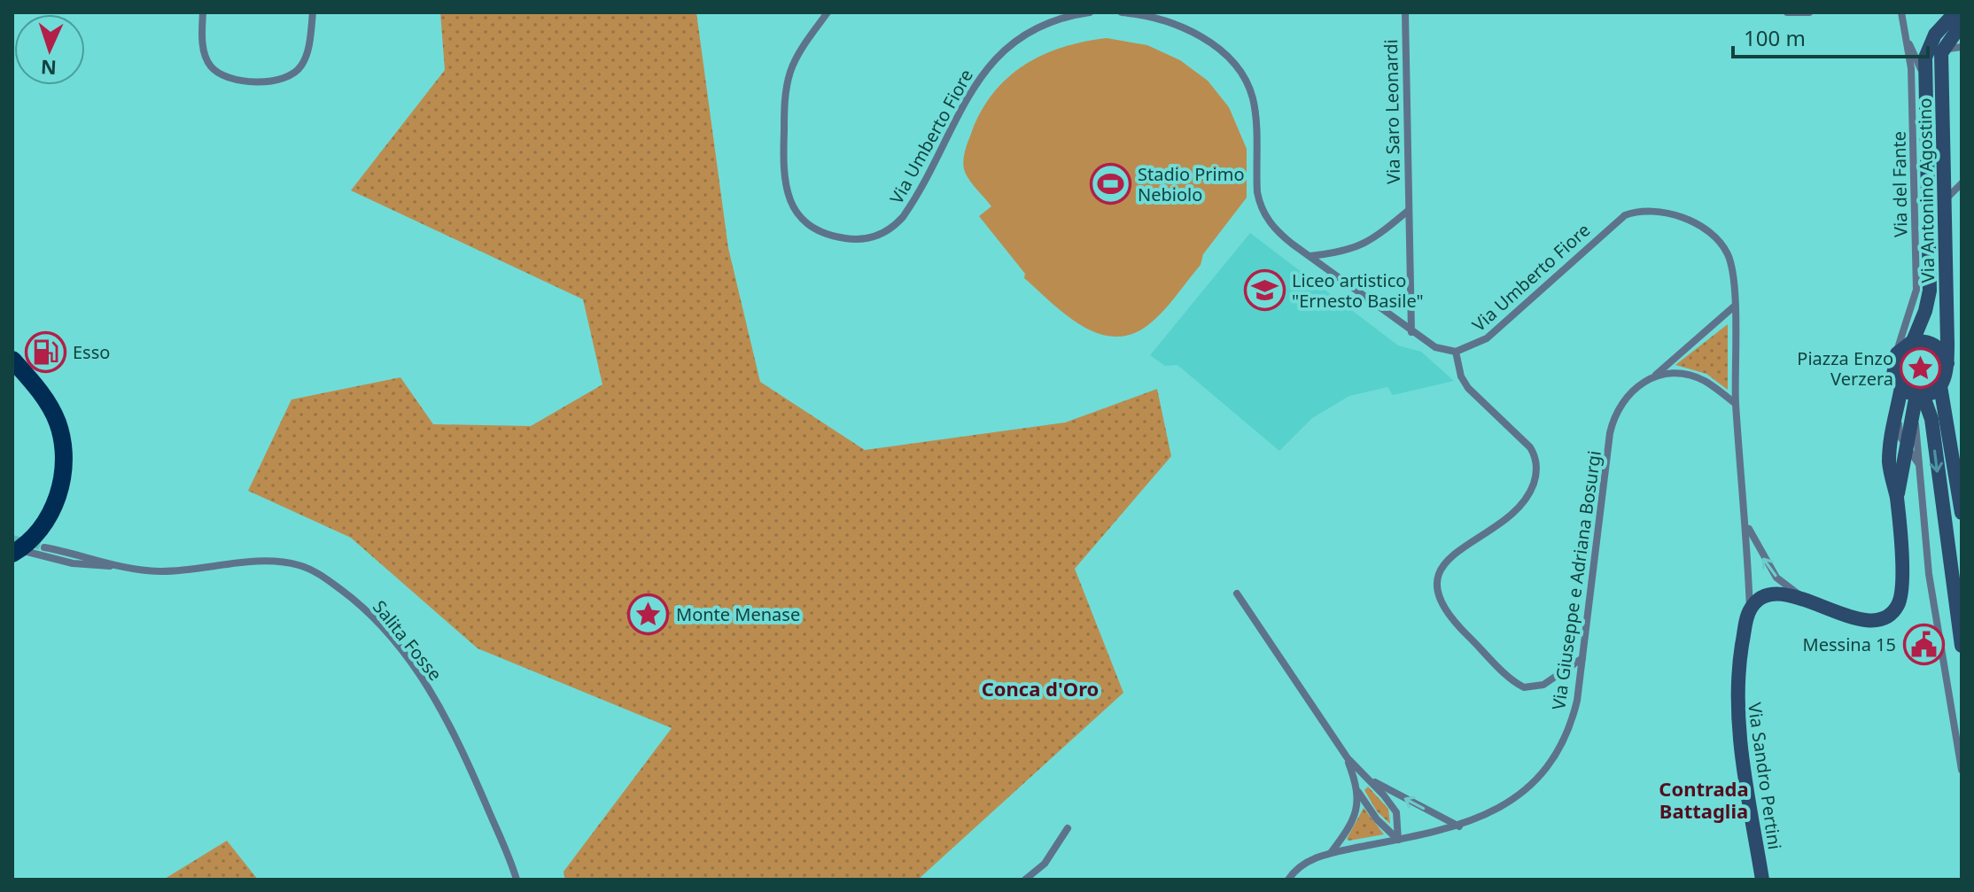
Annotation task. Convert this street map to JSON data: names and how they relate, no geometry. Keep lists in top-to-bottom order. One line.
{"streets":{"main road":["Via Antonino Agostino","Via Sandro Pertini"],"street":["Via Saro Leonardi","Via Umberto Fiore","Via del Fante","Via Giuseppe e Adriana Bosurgi","Salita Fosse"]},"crossings":[["Via Umberto Fiore","Via Giuseppe e Adriana Bosurgi"],["Via Umberto Fiore","Via Sandro Pertini"],["Via del Fante","Via Antonino Agostino"]],"districts":["Conca d'Oro","Contrada Battaglia"],"places":{"sports":["Stadio Primo Nebiolo"],"school or university":["Liceo artistico \"Ernesto Basile\""],"fuel station":["Esso"],"place":["Piazza Enzo Verzera","Monte Menase"],"public building":["Messina 15"]},"scale_bar":"100 m","north":"bottom"}
